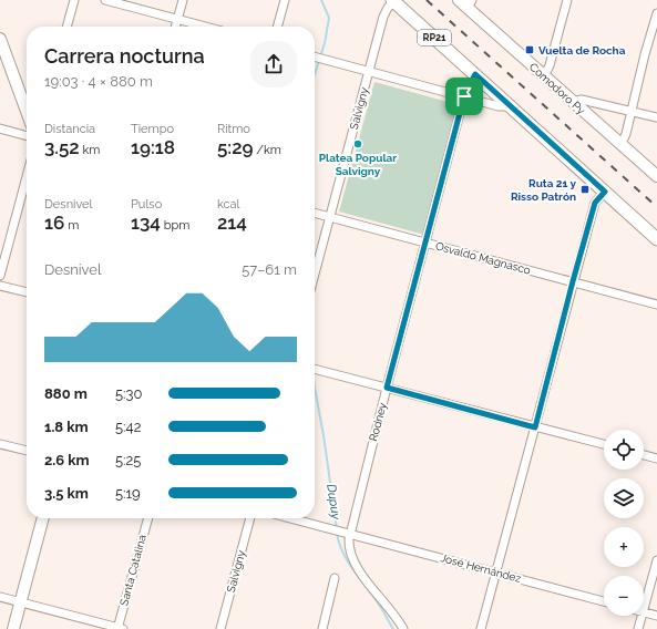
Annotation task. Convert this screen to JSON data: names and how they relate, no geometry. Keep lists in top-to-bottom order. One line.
{"streets":{"main road":["RP21","Comodoro Py"],"street":["Salvigny","Osvaldo Magnasco","Rodney","José Hernández","Santa Catalina"]},"crossings":[["RP21","Salvigny"],["RP21","Rodney"],["Salvigny","Osvaldo Magnasco"],["Osvaldo Magnasco","Rodney"],["Rodney","José Hernández"]],"water":["Dupuy"],"places":{"transit":["Vuelta de Rocha","Ruta 21 y Risso Patrón"],"other":["Platea Popular Salvigny"]},"page":{"heading":["Carrera nocturna","19:03 · 4 × 880 m"],"stats":[["Distancia","3.52 km"],["Tiempo","19:18"],["Ritmo","5:29 /km"],["Desnivel","16 m"],["Pulso","134 bpm"],["kcal","214"]],"chart":["Desnivel","57–61 m"],"list":[{"name":"880 m","note":"5:30"},{"name":"1.8 km","note":"5:42"},{"name":"2.6 km","note":"5:25"},{"name":"3.5 km","note":"5:19"}],"map_buttons":["+","−"]}}
